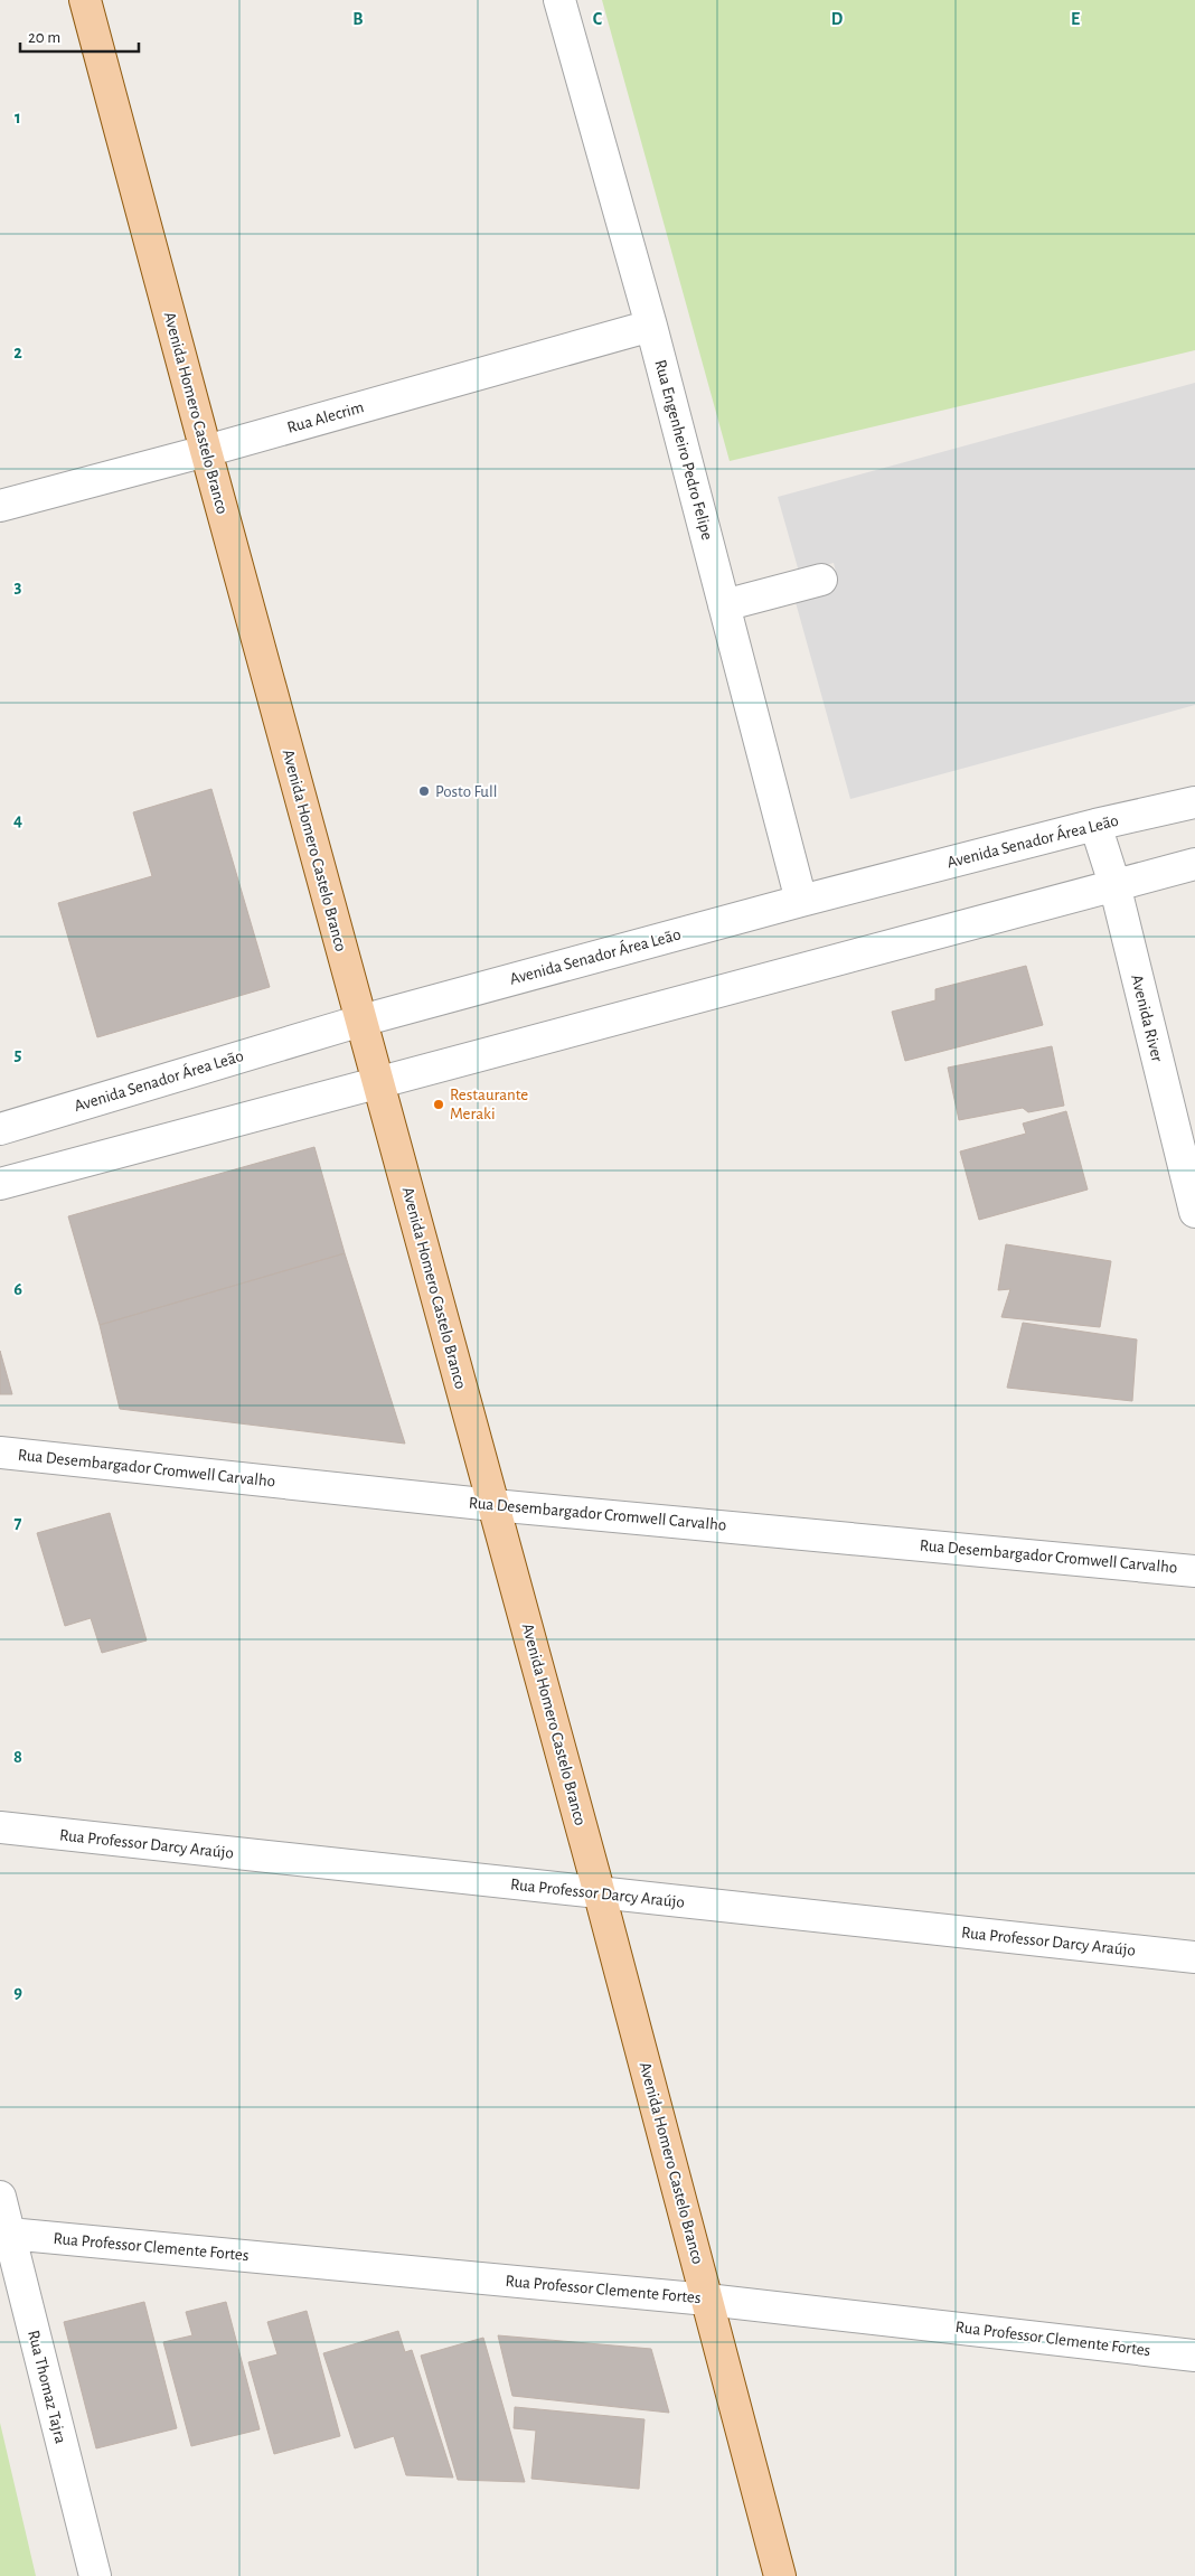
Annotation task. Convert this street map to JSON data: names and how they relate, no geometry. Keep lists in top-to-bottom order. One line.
{"streets":{"main road":["Avenida Homero Castelo Branco"],"street":["Rua Alecrim","Rua Engenheiro Pedro Felipe","Avenida Senador Área Leão","Avenida River","Rua Desembargador Cromwell Carvalho","Rua Professor Darcy Araújo","Rua Professor Clemente Fortes","Rua Thomaz Tajra"]},"crossings":[["Avenida Homero Castelo Branco","Rua Alecrim"],["Avenida Homero Castelo Branco","Avenida Senador Área Leão"],["Avenida Homero Castelo Branco","Rua Desembargador Cromwell Carvalho"],["Avenida Homero Castelo Branco","Rua Professor Darcy Araújo"],["Avenida Homero Castelo Branco","Rua Professor Clemente Fortes"],["Rua Alecrim","Rua Engenheiro Pedro Felipe"],["Rua Engenheiro Pedro Felipe","Avenida Senador Área Leão"],["Avenida Senador Área Leão","Avenida River"],["Rua Professor Clemente Fortes","Rua Thomaz Tajra"]],"places":["Posto Full","Restaurante Meraki"],"scale_bar":"20 m","grid":{"columns":["B","C","D","E"],"rows":["1","2","3","4","5","6","7","8","9"]}}
